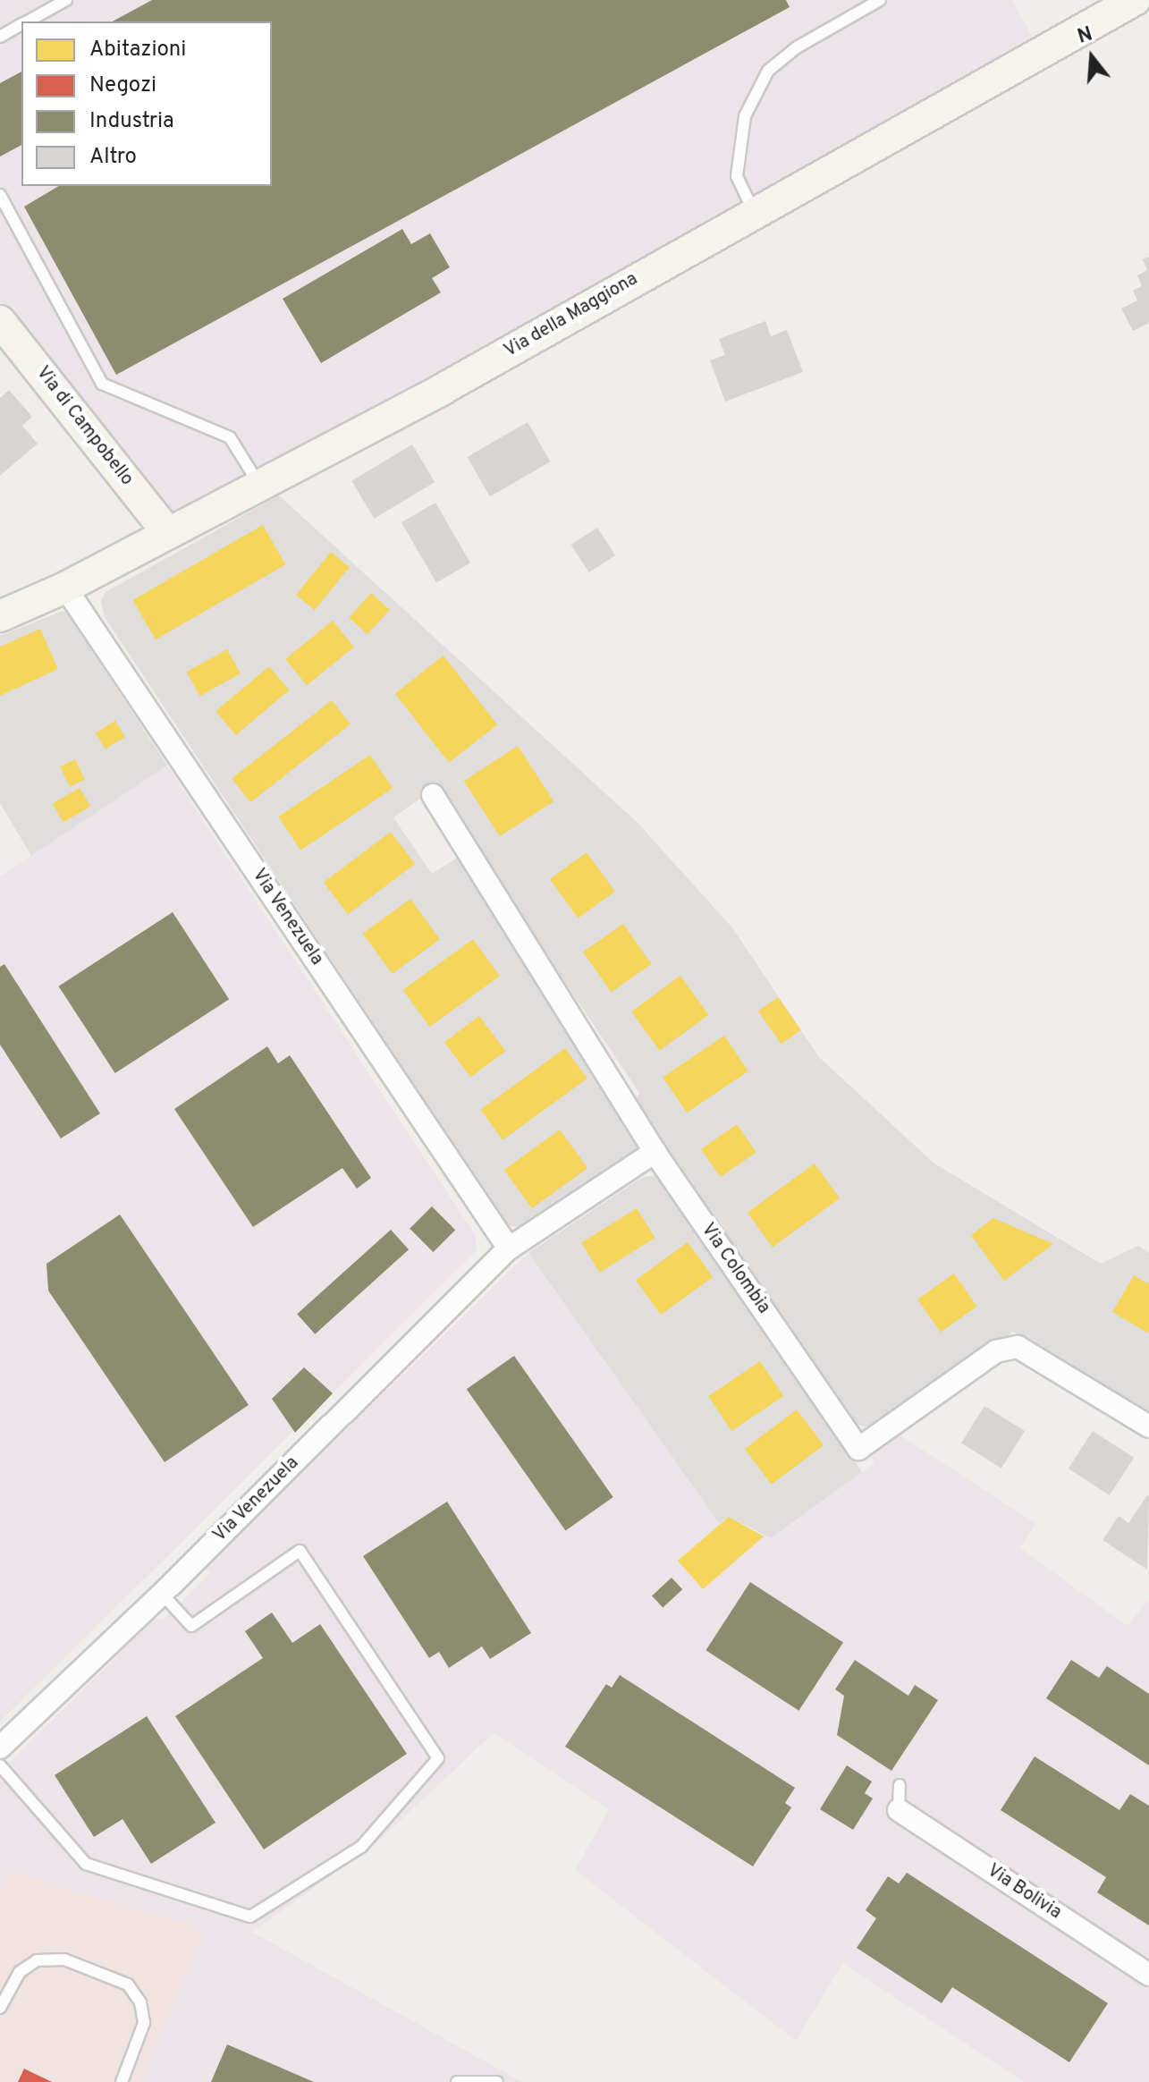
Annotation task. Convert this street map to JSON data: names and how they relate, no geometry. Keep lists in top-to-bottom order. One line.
{"streets":{"street":["Via della Maggiona","Via di Campobello","Via Venezuela","Via Colombia","Via Bolivia"]},"crossings":[["Via della Maggiona","Via di Campobello"],["Via della Maggiona","Via Venezuela"],["Via Venezuela","Via Colombia"]],"legend":["Abitazioni","Negozi","Industria","Altro"],"north":"top"}
